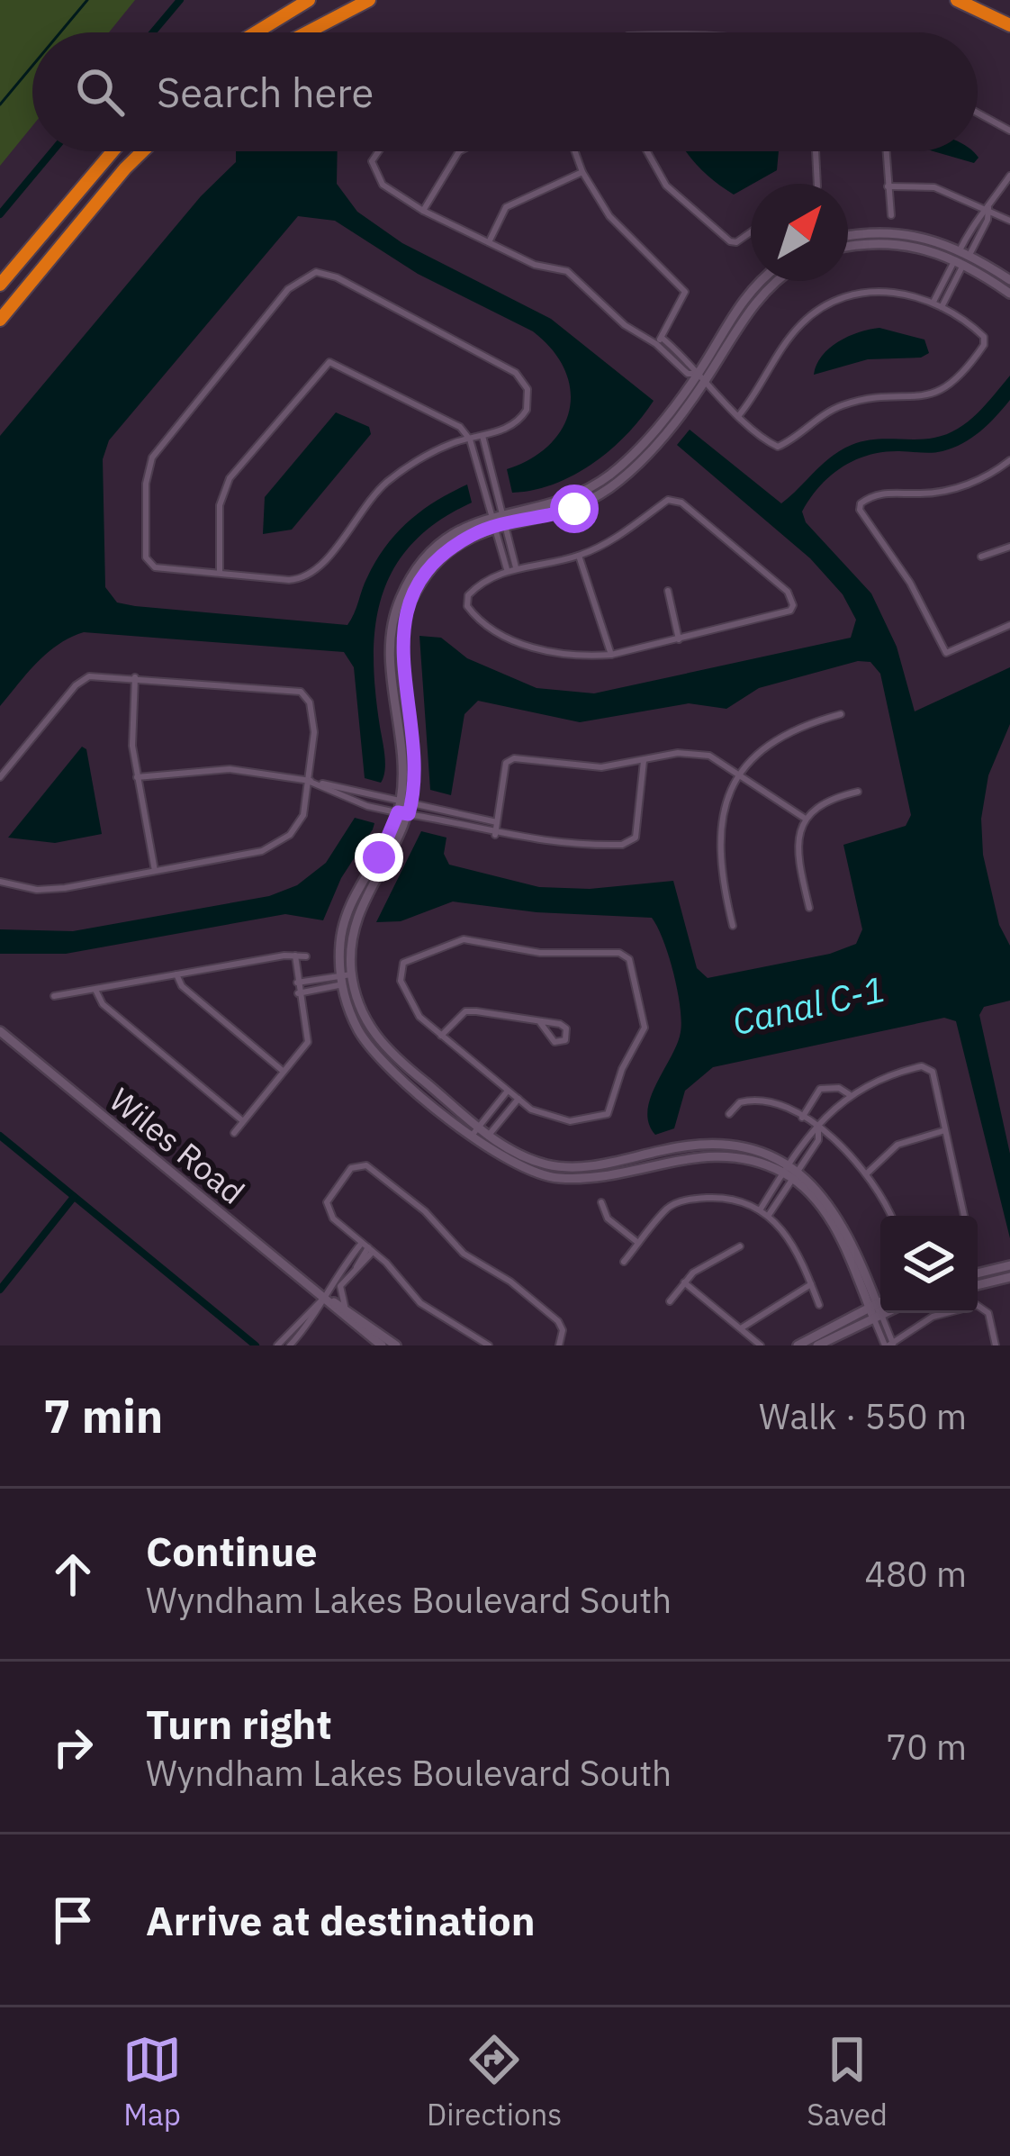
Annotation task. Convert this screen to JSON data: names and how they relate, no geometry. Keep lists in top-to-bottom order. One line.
{"streets":{"street":["Wiles Road"]},"water":["Canal C-1"],"north":"top right","page":{"search":"Search here","heading":["7 min","Walk · 550 m"],"list":[["Continue","Wyndham Lakes Boulevard South","480 m"],["Turn right","Wyndham Lakes Boulevard South","70 m"],"Arrive at destination"],"nav":["Map","Directions","Saved"]}}
